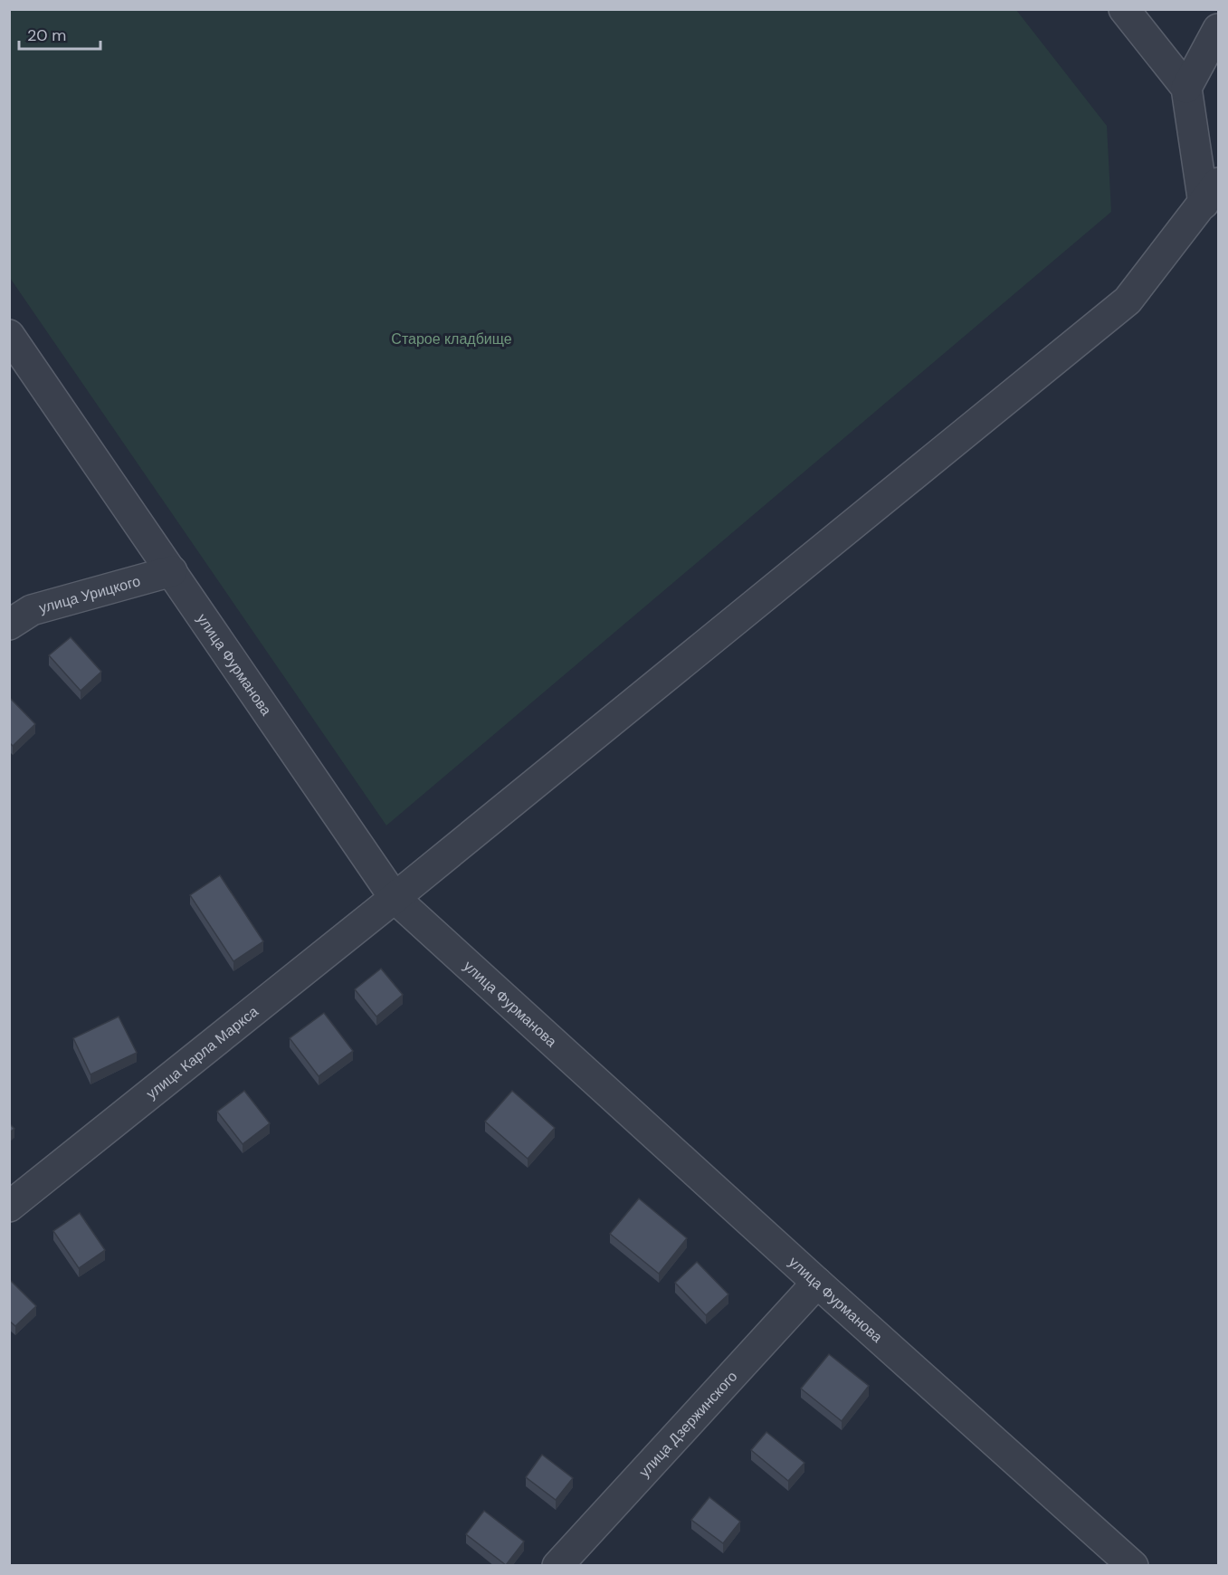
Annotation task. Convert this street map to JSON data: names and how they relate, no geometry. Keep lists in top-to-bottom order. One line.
{"streets":{"street":["улица Урицкого","улица Фурманова","улица Карла Маркса","улица Дзержинского"]},"crossings":[["улица Урицкого","улица Фурманова"],["улица Фурманова","улица Карла Маркса"],["улица Фурманова","улица Дзержинского"]],"parks":["Старое кладбище"],"scale_bar":"20 m"}
